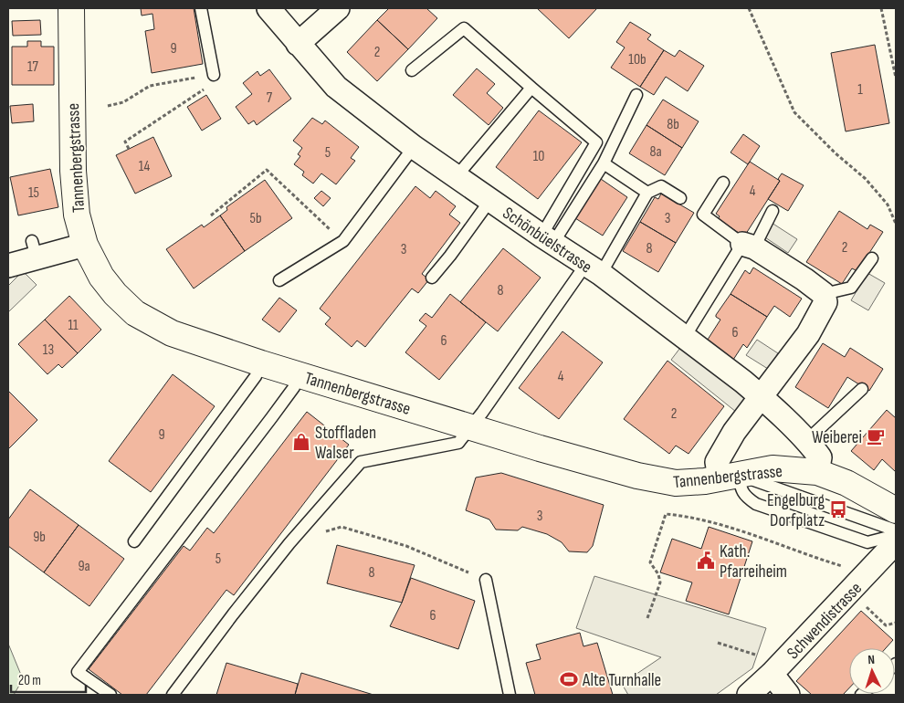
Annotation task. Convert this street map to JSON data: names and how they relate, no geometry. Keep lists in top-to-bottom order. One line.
{"streets":{"street":["Tannenbergstrasse","Schönbüelstrasse","Schwendistrasse"]},"crossings":[["Tannenbergstrasse","Schönbüelstrasse"]],"places":{"cafe":["Weiberei"],"shop":["Stoffladen Walser"],"bus stop":["Engelburg Dorfplatz"],"public building":["Kath. Pfarreiheim"],"sports":["Alte Turnhalle"]},"house_numbers":["9","2","10b","17","1","7","8b","8a","5","10","14","4","15","5b","3","2","8","3","8","11","6","6","13","4","2","9","3","9b","5","9a","8","6"],"scale_bar":"20 m","north":"top"}
